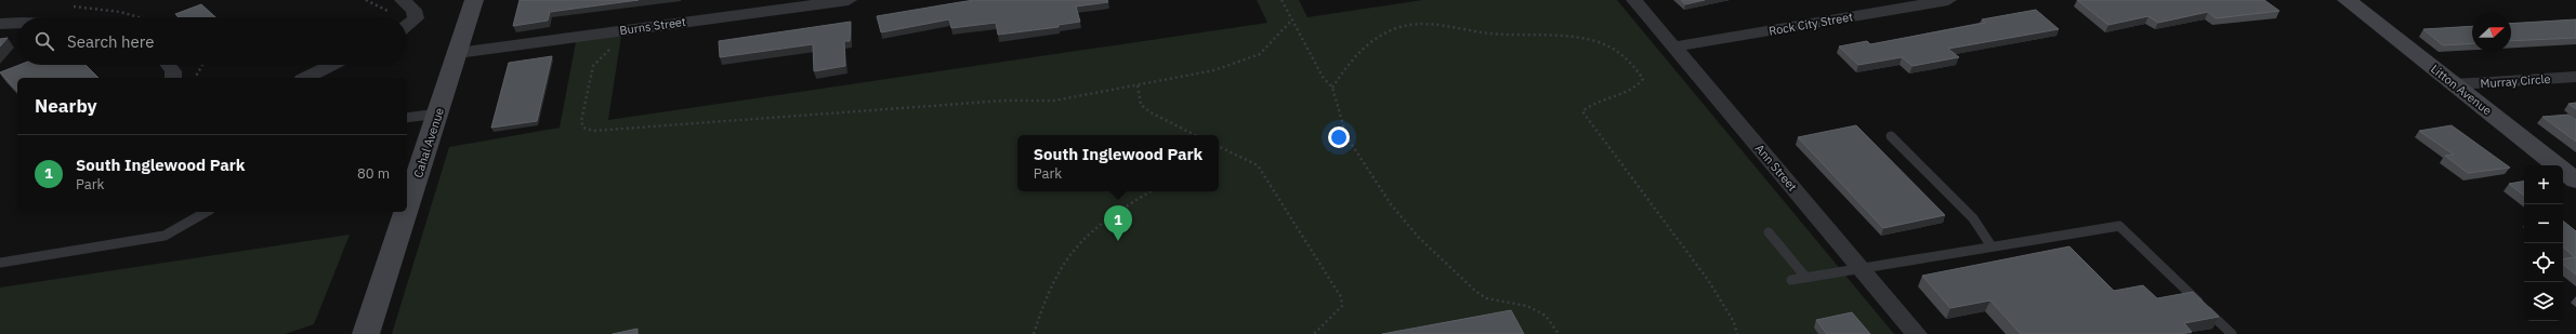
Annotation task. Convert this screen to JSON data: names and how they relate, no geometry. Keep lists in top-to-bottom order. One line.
{"streets":{"street":["Rock City Street","Burns Street","Murray Circle","Litton Avenue","Cahal Avenue","Ann Street"]},"crossings":[["Rock City Street","Ann Street"],["Burns Street","Cahal Avenue"],["Murray Circle","Litton Avenue"]],"north":"right","page":{"search":"Search here","heading":"Nearby","list":[{"mark":"1","name":"South Inglewood Park","note":"Park","value":"80 m"}],"popup":["South Inglewood Park","Park"],"map_buttons":["+","−"],"pins":"1"}}
